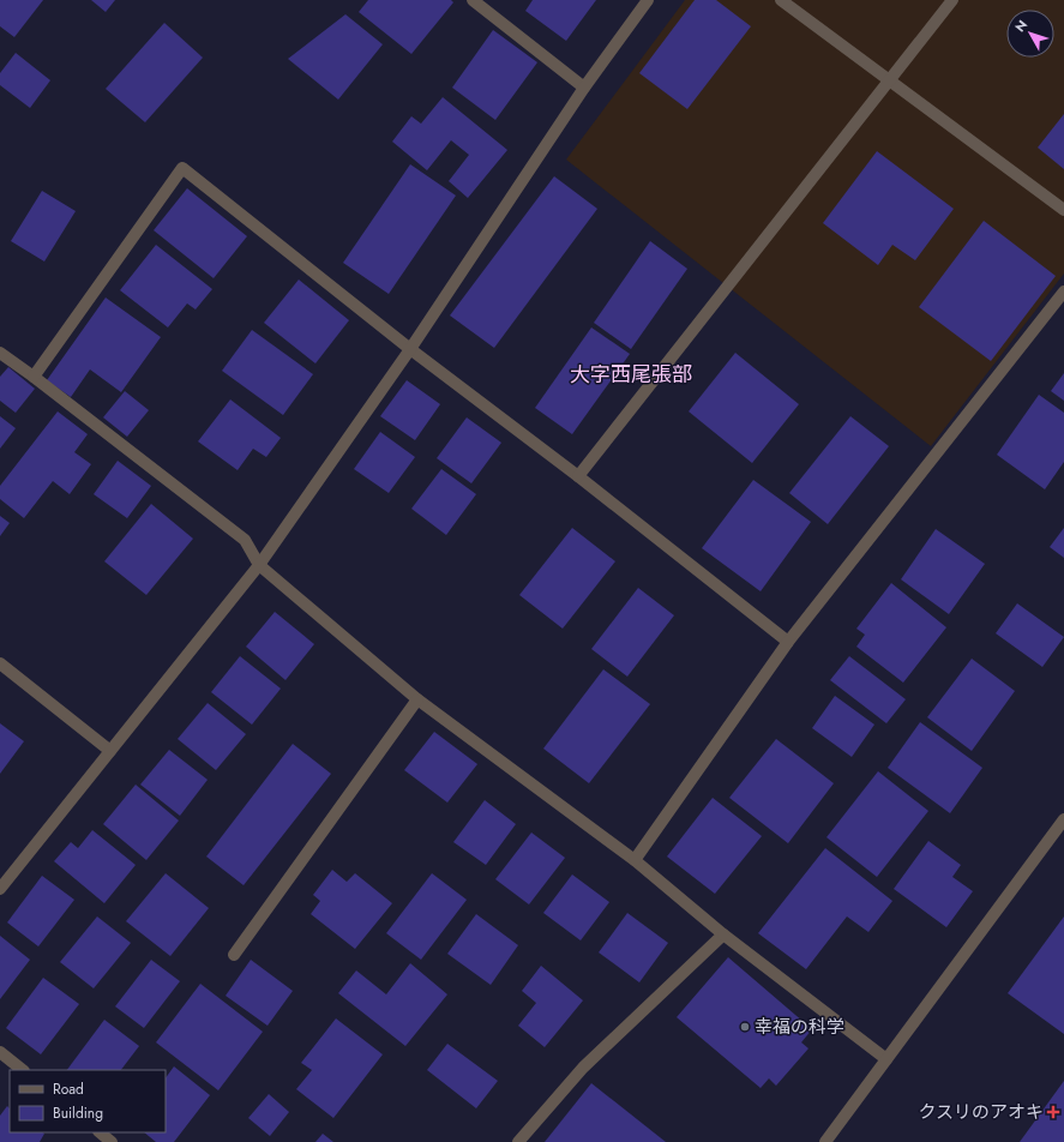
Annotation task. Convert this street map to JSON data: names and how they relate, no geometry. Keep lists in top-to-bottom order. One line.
{"districts":["大字西尾張部"],"places":{"other":["幸福の科学"],"health":["クスリのアオキ"]},"legend":["Road","Building"],"north":"top left"}
